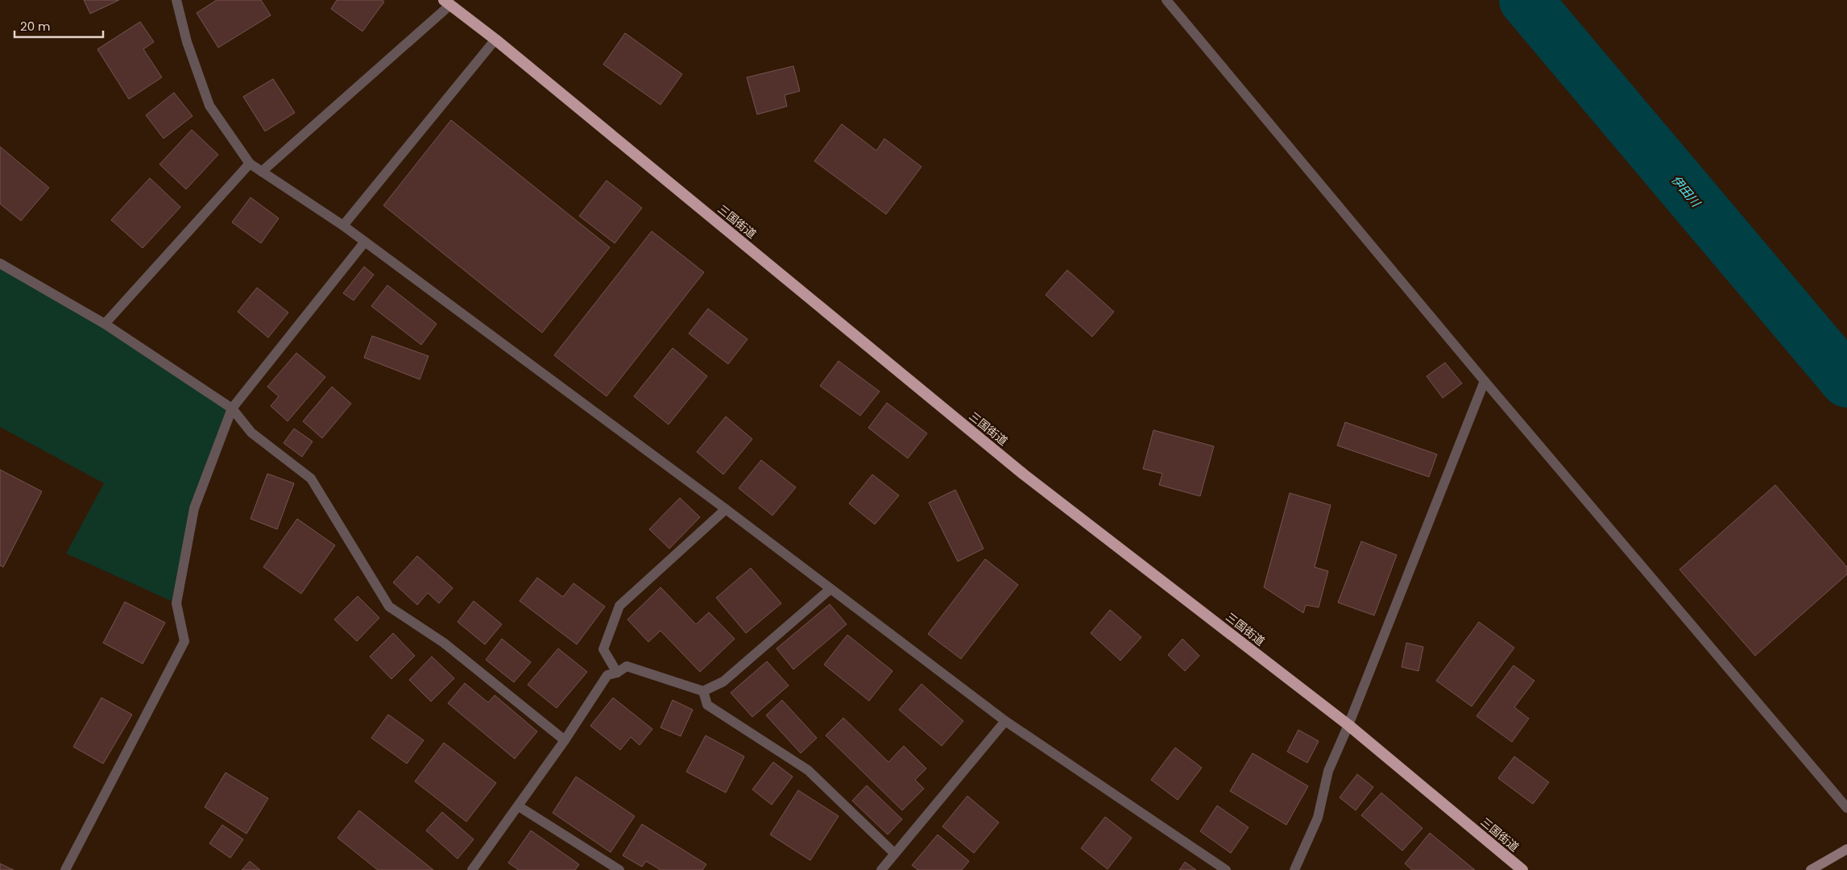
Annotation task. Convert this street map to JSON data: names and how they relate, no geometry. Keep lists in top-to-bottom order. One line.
{"streets":{"highway":["三国街道"]},"water":["伊田川"],"scale_bar":"20 m"}
